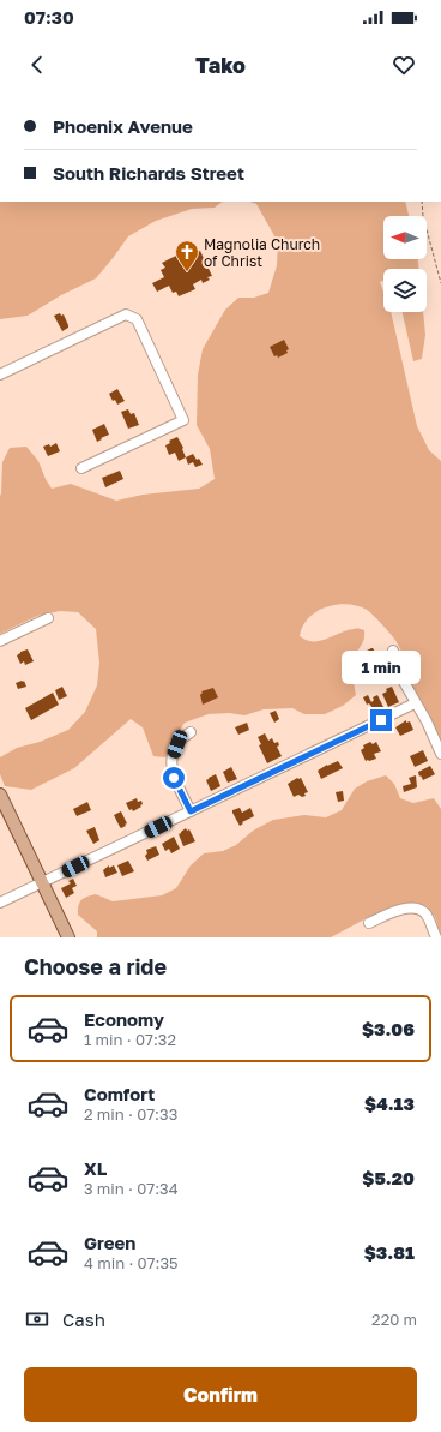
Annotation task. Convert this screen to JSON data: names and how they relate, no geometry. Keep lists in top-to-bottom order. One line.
{"places":{"church":["Magnolia Church of Christ"]},"north":"left","page":{"status":"07:30","header":"Tako","banner":["Phoenix Avenue","South Richards Street"],"bubble":"1 min","heading":"Choose a ride","list":[{"name":"Economy","note":"1 min · 07:32","value":"$3.06"},{"name":"Comfort","note":"2 min · 07:33","value":"$4.13"},{"name":"XL","note":"3 min · 07:34","value":"$5.20"},{"name":"Green","note":"4 min · 07:35","value":"$3.81"}],"pay":["Cash","220 m"],"buttons":"Confirm"}}
